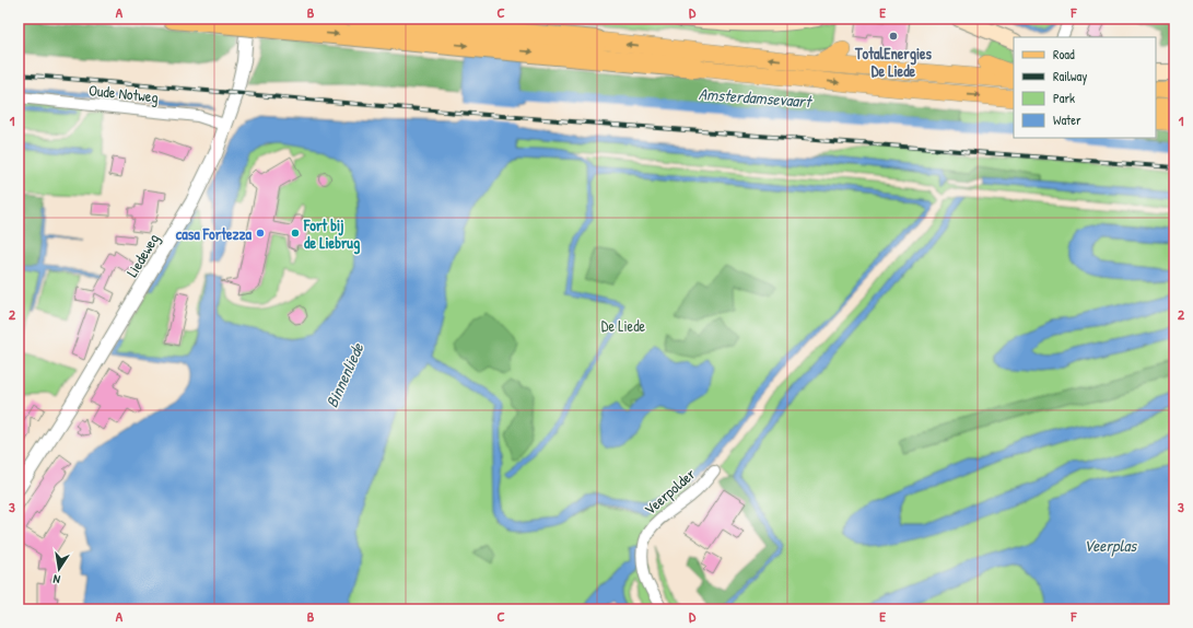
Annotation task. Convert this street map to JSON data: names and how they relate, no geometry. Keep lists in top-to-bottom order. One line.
{"streets":{"street":["Oude Notweg","Liedeweg","Veerpolder"]},"crossings":[["Oude Notweg","Liedeweg"]],"water":["Amsterdamsevaart","Binnenliede","Veerplas"],"parks":["De Liede"],"places":["TotalEnergies De Liede","casa Fortezza","Fort bij de Liebrug"],"legend":["Road","Railway","Park","Water"],"north":"bottom","grid":{"columns":["A","B","C","D","E","F"],"rows":["1","2","3"]}}
